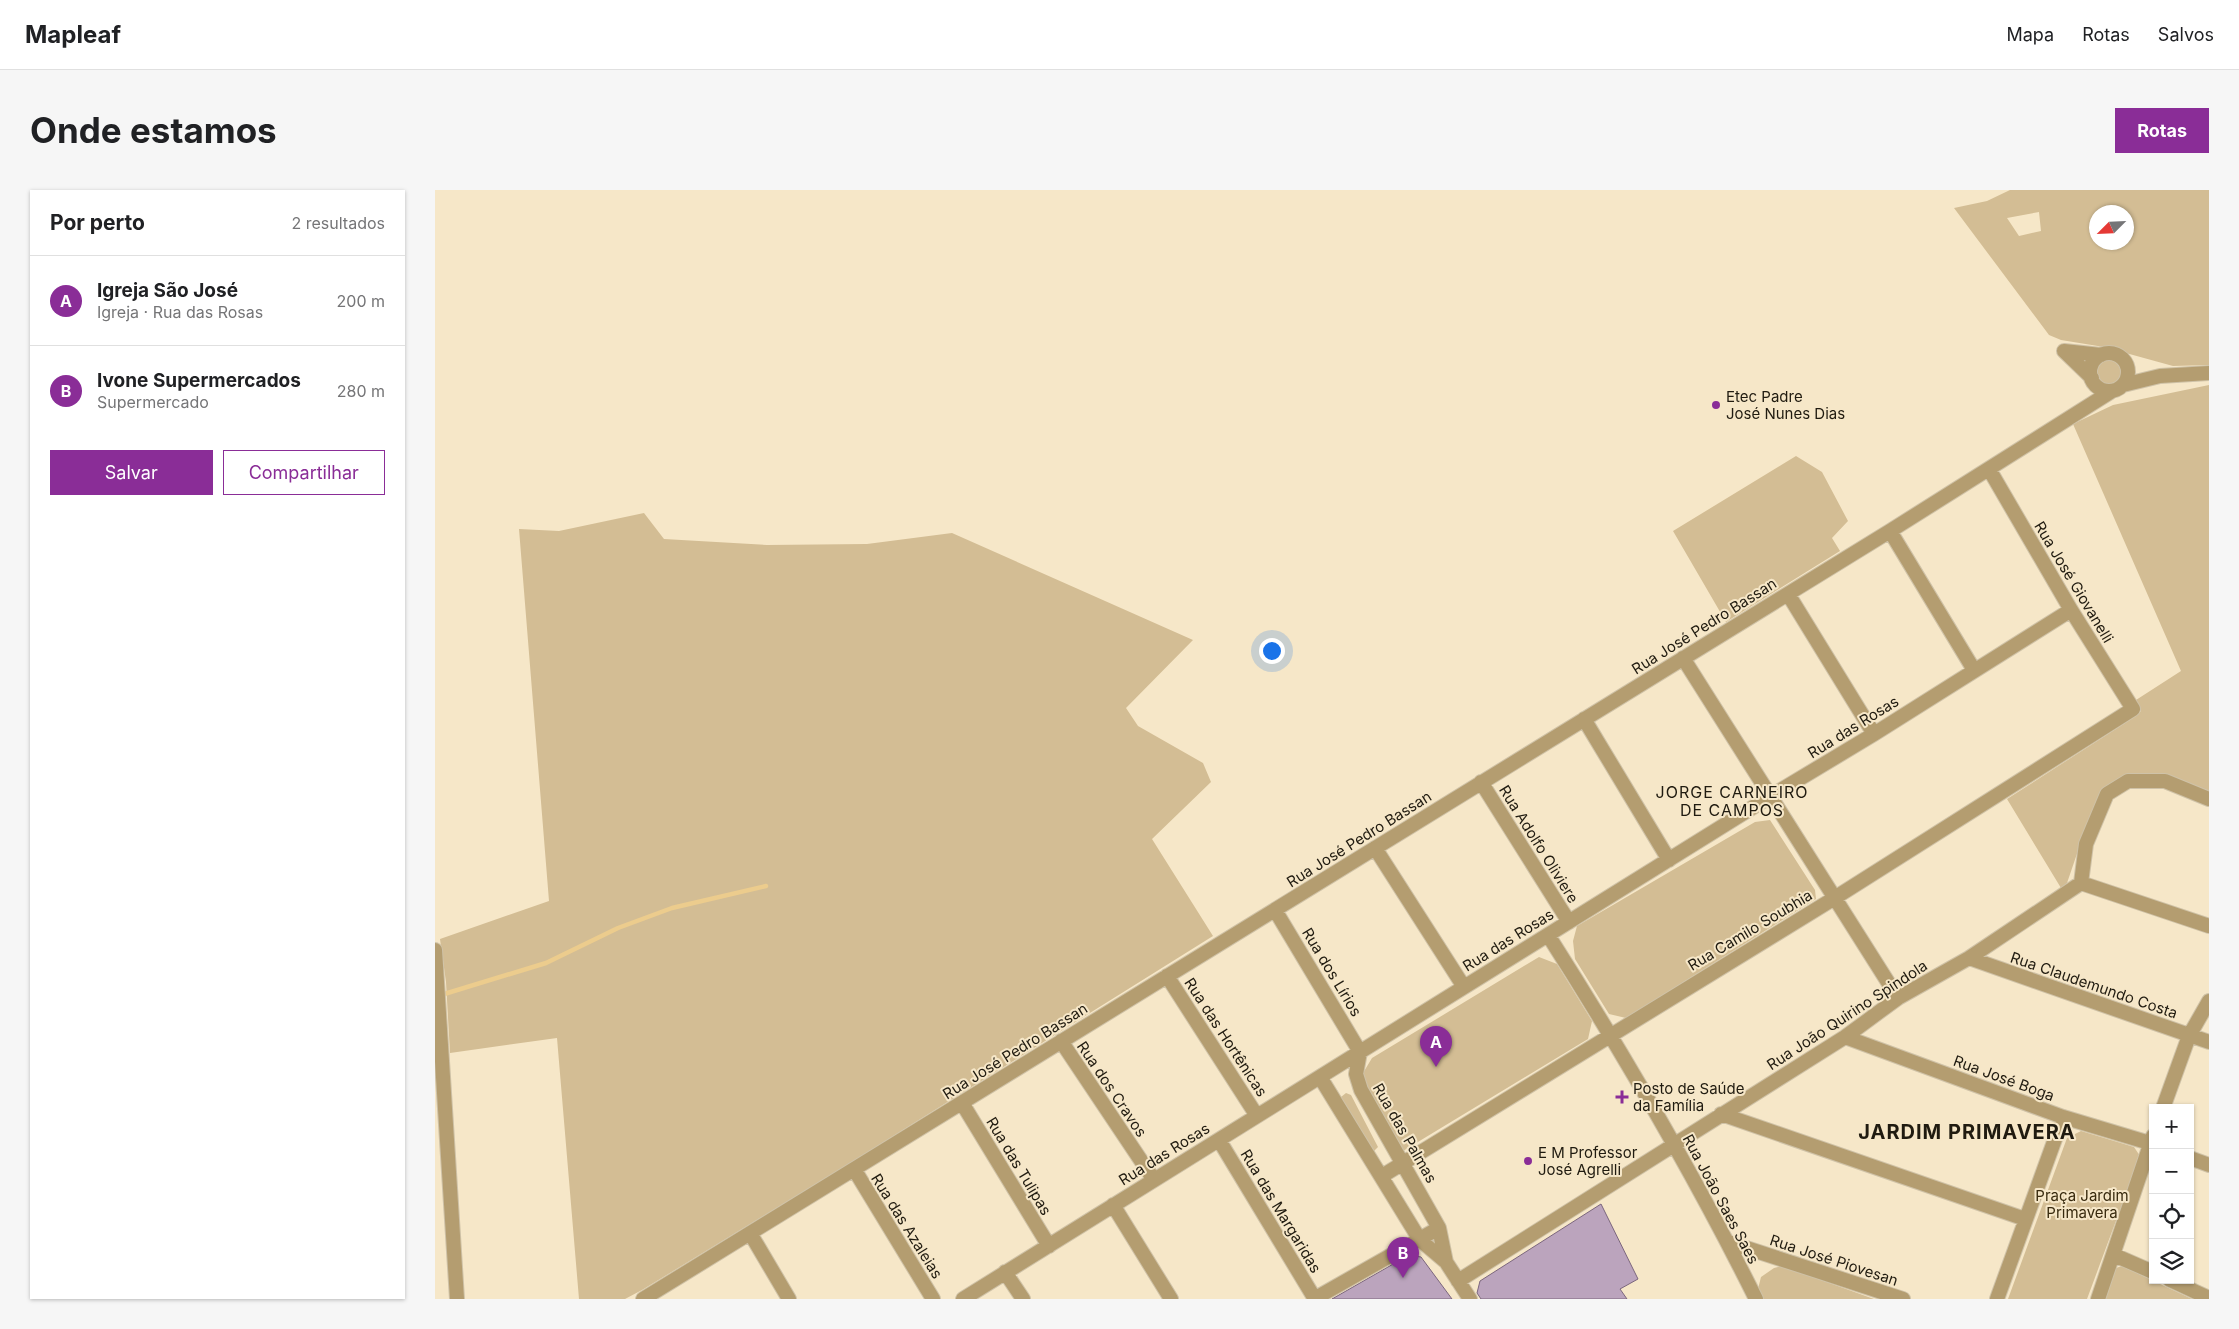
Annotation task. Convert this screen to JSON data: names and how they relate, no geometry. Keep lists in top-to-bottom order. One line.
{"streets":{"street":["Rua José Giovanelli","Rua José Pedro Bassan","Rua das Rosas","Rua Adolfo Oliviere","Rua Camilo Soubhia","Rua dos Lírios","Rua Claudemundo Costa","Rua João Quirino Spindola","Rua das Hortênicas","Rua José Boga","Rua dos Cravos","Rua das Palmas","Rua das Tulipas","Rua João Saes Saes","Rua das Margaridas","Rua das Azaleias","Rua José Piovesan"]},"crossings":[["Rua José Giovanelli","Rua José Pedro Bassan"],["Rua José Giovanelli","Rua das Rosas"],["Rua José Giovanelli","Rua Camilo Soubhia"],["Rua José Pedro Bassan","Rua Adolfo Oliviere"],["Rua José Pedro Bassan","Rua dos Lírios"],["Rua José Pedro Bassan","Rua das Hortênicas"],["Rua José Pedro Bassan","Rua dos Cravos"],["Rua José Pedro Bassan","Rua das Tulipas"],["Rua José Pedro Bassan","Rua das Azaleias"],["Rua das Rosas","Rua Adolfo Oliviere"],["Rua das Rosas","Rua dos Lírios"],["Rua das Rosas","Rua das Hortênicas"],["Rua das Rosas","Rua dos Cravos"],["Rua das Rosas","Rua das Palmas"],["Rua das Rosas","Rua das Tulipas"],["Rua das Rosas","Rua João Saes Saes"],["Rua das Rosas","Rua das Margaridas"],["Rua Camilo Soubhia","Rua das Palmas"],["Rua Camilo Soubhia","Rua João Saes Saes"],["Rua dos Lírios","Rua das Palmas"],["Rua Claudemundo Costa","Rua João Quirino Spindola"],["Rua João Quirino Spindola","Rua José Boga"],["Rua João Quirino Spindola","Rua João Saes Saes"],["Rua João Saes Saes","Rua José Piovesan"]],"districts":["JORGE CARNEIRO DE CAMPOS","JARDIM PRIMAVERA"],"parks":["Praça Jardim Primavera"],"places":{"other":["Etec Padre José Nunes Dias","E M Professor José Agrelli"],"health":["Posto de Saúde da Família"]},"north":"bottom left","page":{"header":"Mapleaf","nav":["Mapa","Rotas","Salvos"],"buttons":["Rotas",["Salvar","Compartilhar"]],"title":"Onde estamos","heading":["Por perto","2 resultados"],"list":[{"mark":"A","name":"Igreja São José","note":"Igreja · Rua das Rosas","value":"200 m"},{"mark":"B","name":"Ivone Supermercados","note":"Supermercado","value":"280 m"}],"pins":["A","B"],"map_buttons":["+","−"]}}
